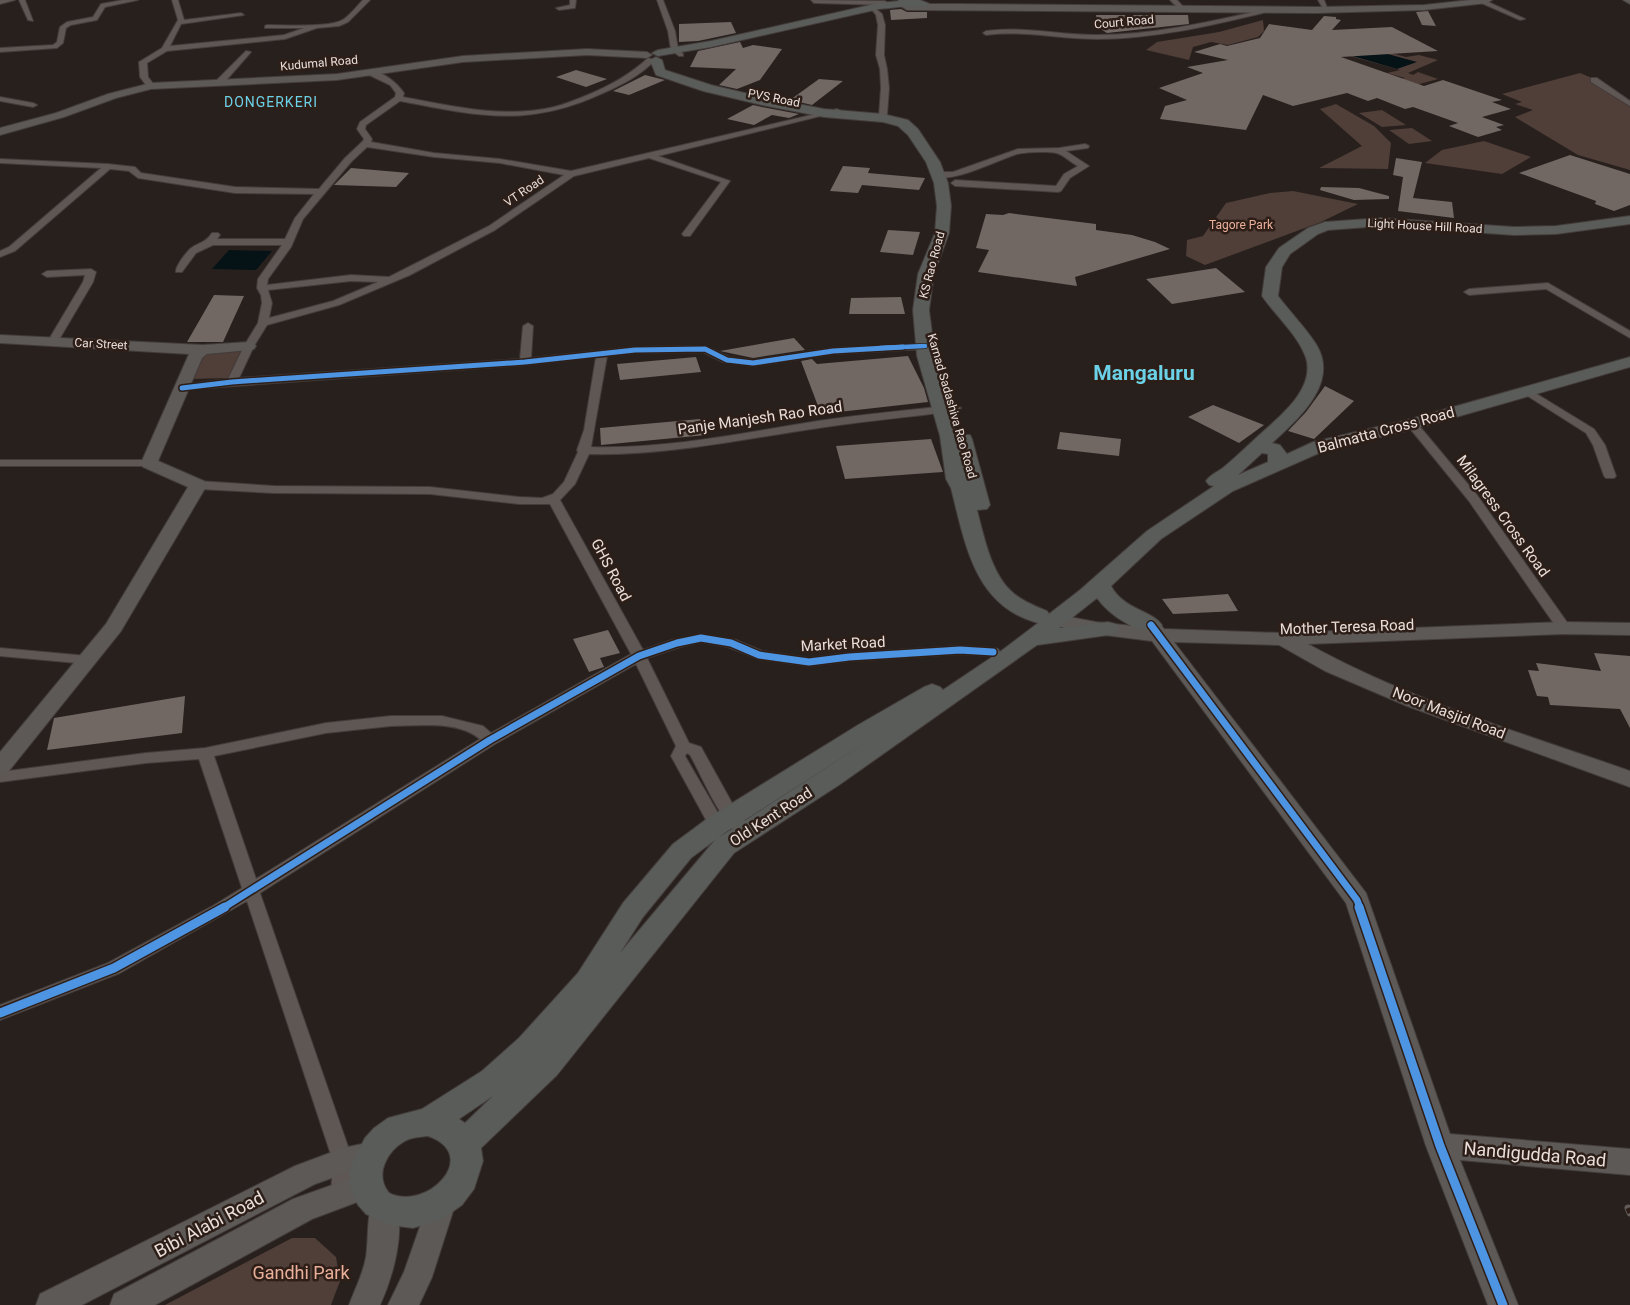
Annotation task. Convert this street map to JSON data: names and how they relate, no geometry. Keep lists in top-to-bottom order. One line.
{"streets":{"main road":["Light House Hill Road","KS Rao Road","Karnad Sadashiva Rao Road","Balmatta Cross Road","Old Kent Road"],"street":["Court Road","Kudumal Road","VT Road","Car Street","Panje Manjesh Rao Road","Milagress Cross Road","GHS Road","Market Road","Noor Masjid Road","Nandigudda Road","Bibi Alabi Road"]},"crossings":[["Kudumal Road","KS Rao Road"],["VT Road","KS Rao Road"],["Light House Hill Road","Karnad Sadashiva Rao Road"],["Light House Hill Road","Balmatta Cross Road"],["Light House Hill Road","Old Kent Road"],["KS Rao Road","Karnad Sadashiva Rao Road"],["KS Rao Road","Panje Manjesh Rao Road"],["Karnad Sadashiva Rao Road","Panje Manjesh Rao Road"],["Karnad Sadashiva Rao Road","Balmatta Cross Road"],["Karnad Sadashiva Rao Road","Old Kent Road"],["Balmatta Cross Road","Milagress Cross Road"],["Balmatta Cross Road","Old Kent Road"],["GHS Road","Market Road"],["GHS Road","Old Kent Road"],["Old Kent Road","Bibi Alabi Road"]],"districts":["DONGERKERI","Mangaluru"],"parks":["Tagore Park","Gandhi Park"]}
